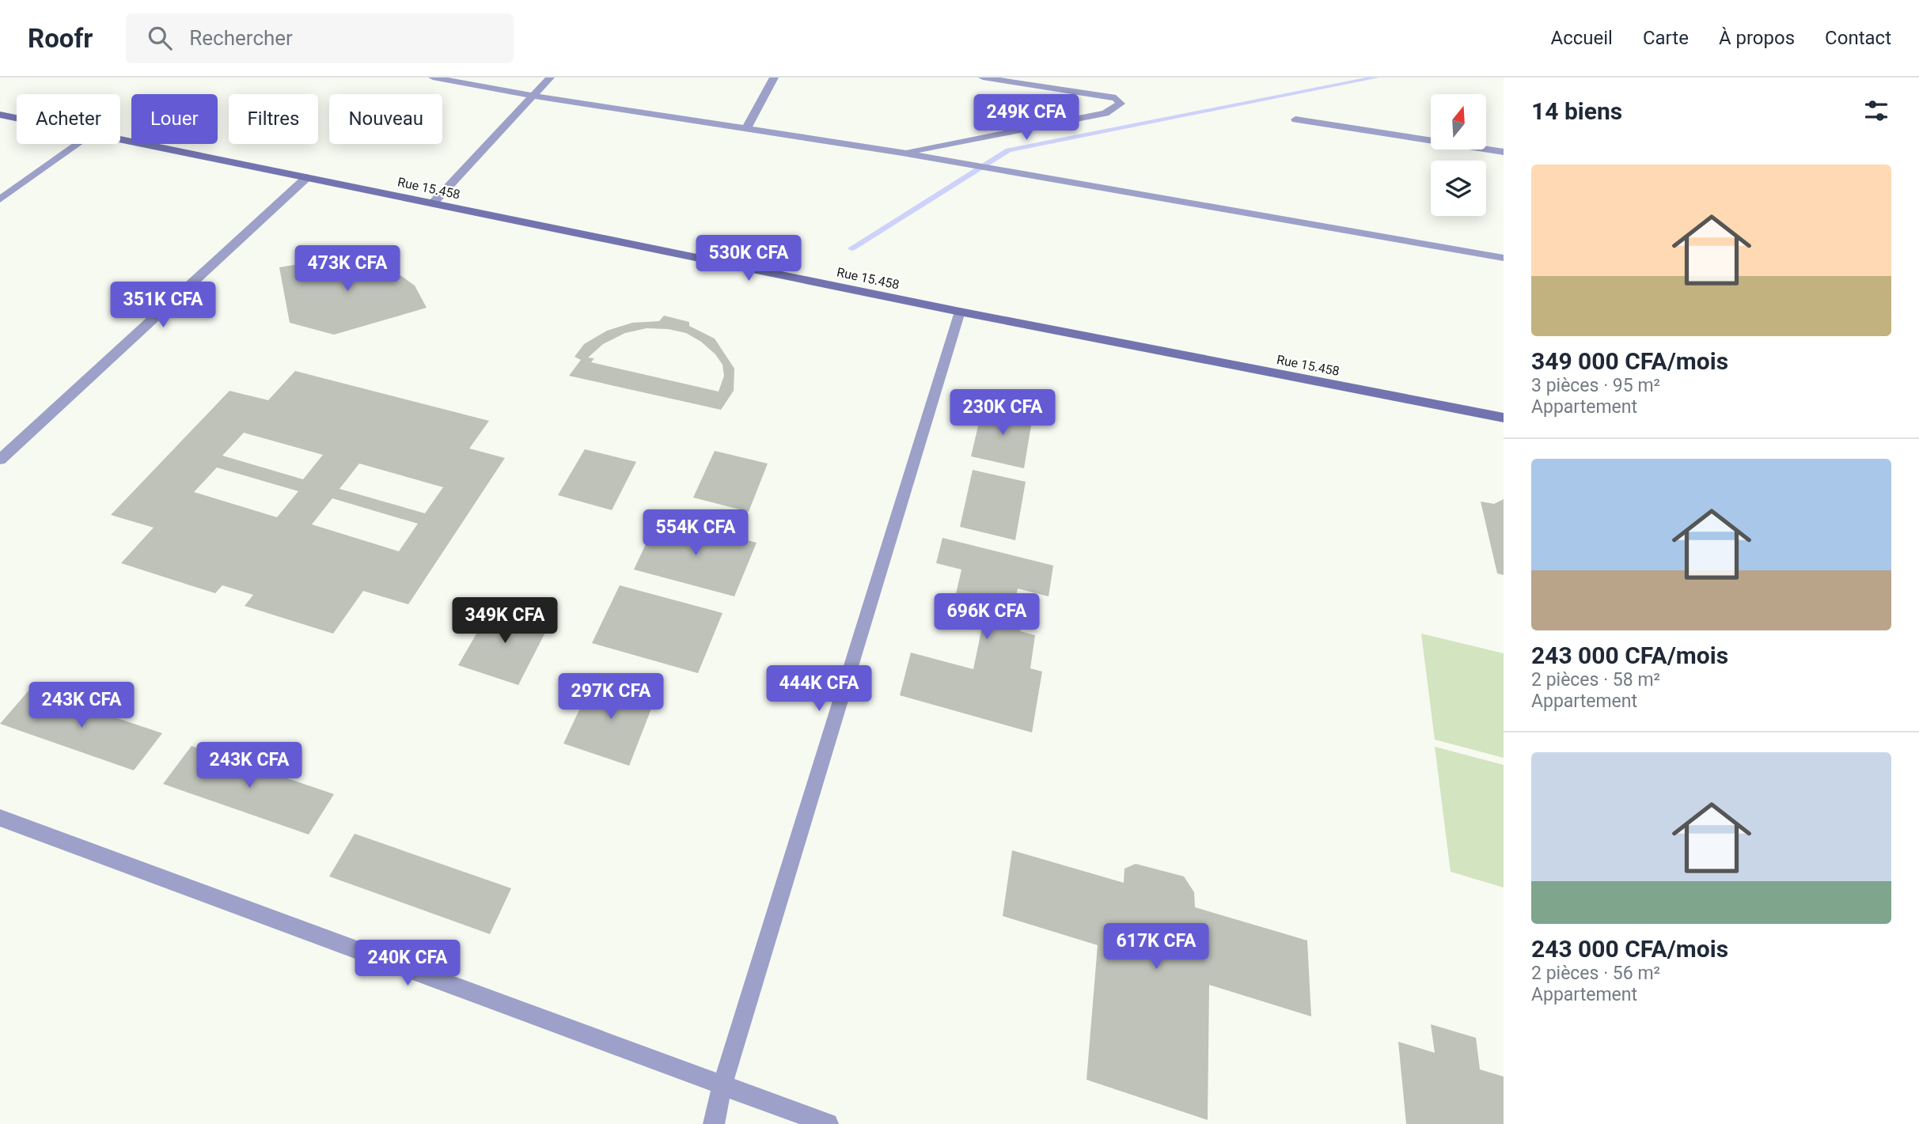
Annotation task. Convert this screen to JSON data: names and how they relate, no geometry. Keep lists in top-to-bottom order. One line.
{"streets":{"main road":["Rue 15.458"]},"north":"top","page":{"header":"Roofr","search":"Rechercher","nav":["Accueil","Carte","À propos","Contact"],"heading":"14 biens","price":["249K CFA","530K CFA","473K CFA","351K CFA","230K CFA","554K CFA","696K CFA","349K CFA","444K CFA","297K CFA","243K CFA","243K CFA","617K CFA","240K CFA"],"chip":["Acheter","Louer","Filtres","Nouveau"],"list":[{"name":"349 000 CFA/mois","note":"3 pièces · 95 m² · Appartement"},{"name":"243 000 CFA/mois","note":"2 pièces · 58 m² · Appartement"},{"name":"243 000 CFA/mois","note":"2 pièces · 56 m² · Appartement"}]}}
